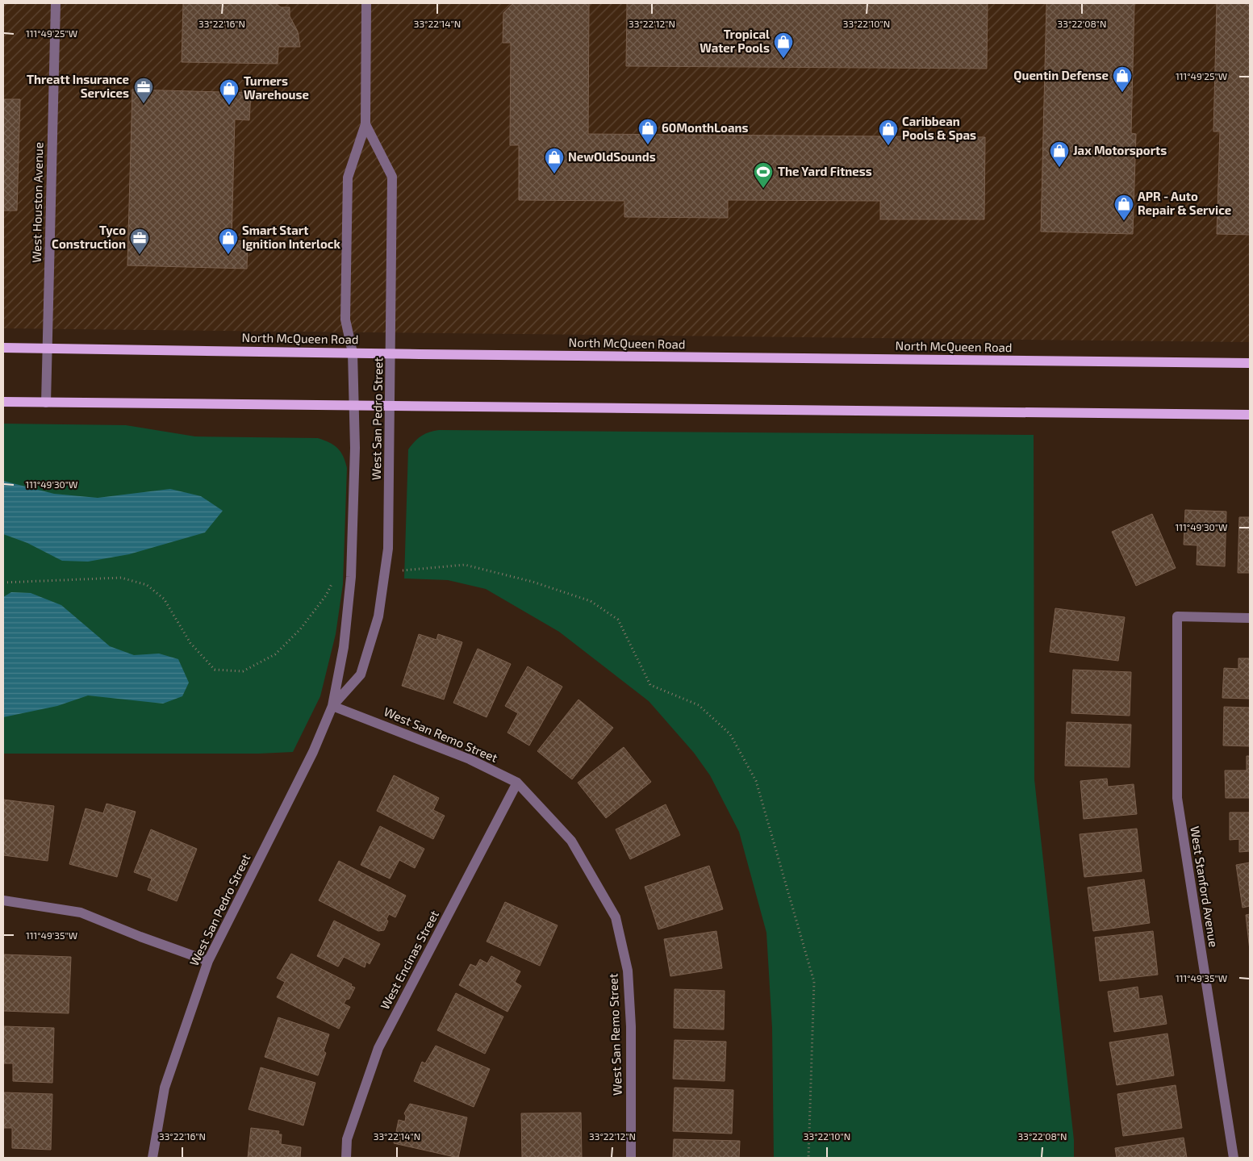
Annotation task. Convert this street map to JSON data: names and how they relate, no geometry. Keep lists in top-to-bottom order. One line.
{"streets":{"main road":["North McQueen Road"],"street":["West Houston Avenue","West San Pedro Street","West San Remo Street","West Stanford Avenue","West Encinas Street"]},"crossings":[["West Houston Avenue","North McQueen Road"],["North McQueen Road","West San Pedro Street"],["West San Pedro Street","West San Remo Street"],["West San Remo Street","West Encinas Street"]],"places":{"shop":["Tropical Water Pools","Quentin Defense","Turners Warehouse","60MonthLoans","Caribbean Pools & Spas","Jax Motorsports","NewOldSounds","APR - Auto Repair & Service","Smart Start Ignition Interlock"],"office":["Threatt Insurance Services","Tyco Construction"],"sports":["The Yard Fitness"]},"coordinates":["33°22'16\"N","33°22'14\"N","33°22'12\"N","33°22'10\"N","33°22'08\"N","111°49'25\"W","111°49'30\"W","111°49'35\"W"]}
